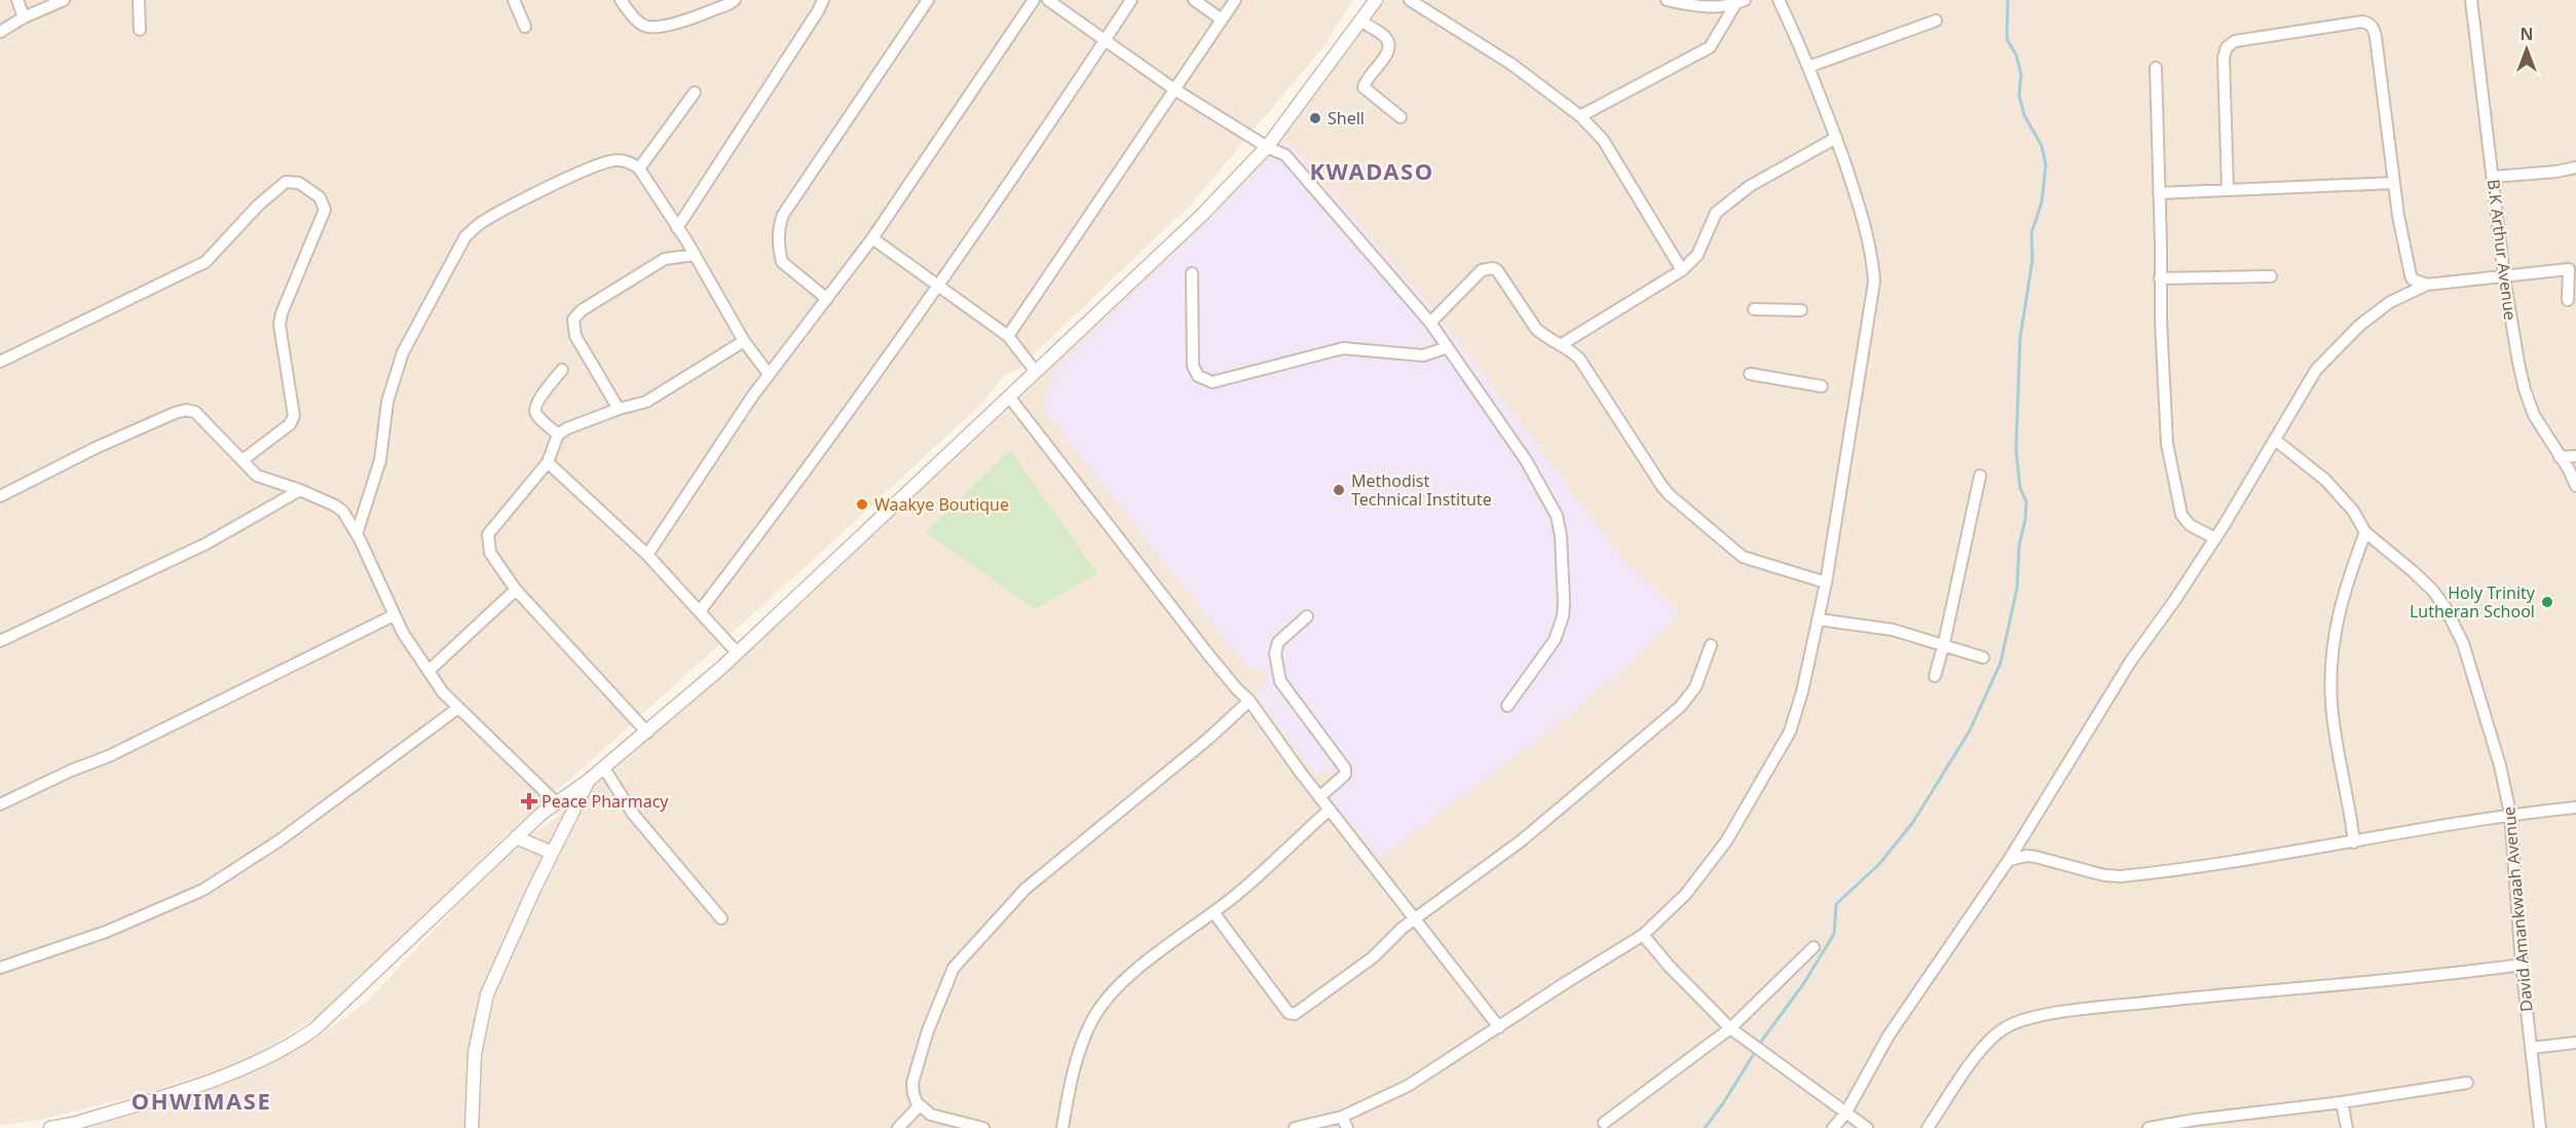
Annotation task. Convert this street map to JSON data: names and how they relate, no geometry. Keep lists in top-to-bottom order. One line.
{"streets":{"street":["B.K Arthur Avenue","David Amankwaah Avenue"]},"districts":["KWADASO","OHWIMASE"],"places":{"other":["Shell","Methodist Technical Institute","Waakye Boutique","Holy Trinity Lutheran School"],"health":["Peace Pharmacy"]},"north":"top"}
